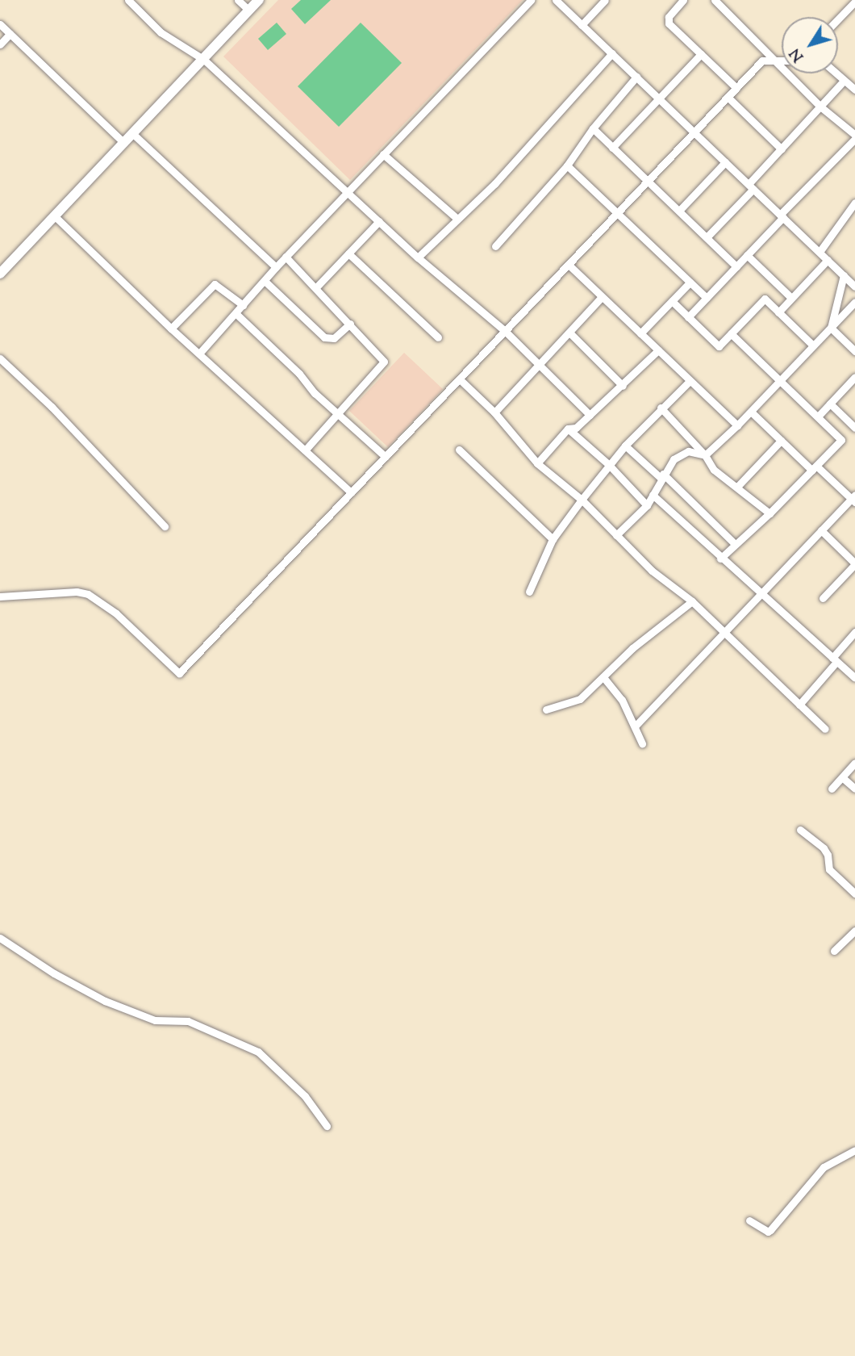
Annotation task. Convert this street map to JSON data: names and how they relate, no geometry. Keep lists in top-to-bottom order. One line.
{"north":"bottom left"}
